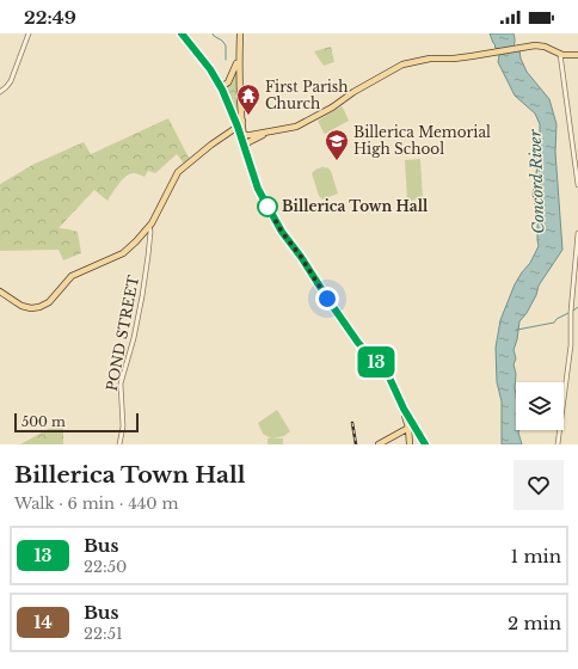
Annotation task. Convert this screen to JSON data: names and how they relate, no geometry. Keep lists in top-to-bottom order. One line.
{"streets":{"street":["POND STREET"]},"water":["Concord River"],"places":{"temple":["First Parish Church"],"school or university":["Billerica Memorial High School"],"other":["Billerica Town Hall"]},"lines":["bus line 13"],"scale_bar":"500 m","page":{"status":"22:49","on_map":"13","scale":"500 m","heading":["Billerica Town Hall","Walk · 6 min · 440 m"],"list":[{"mark":"13","name":"Bus","note":"22:50","value":"1 min"},{"mark":"14","name":"Bus","note":"22:51","value":"2 min"}]}}
